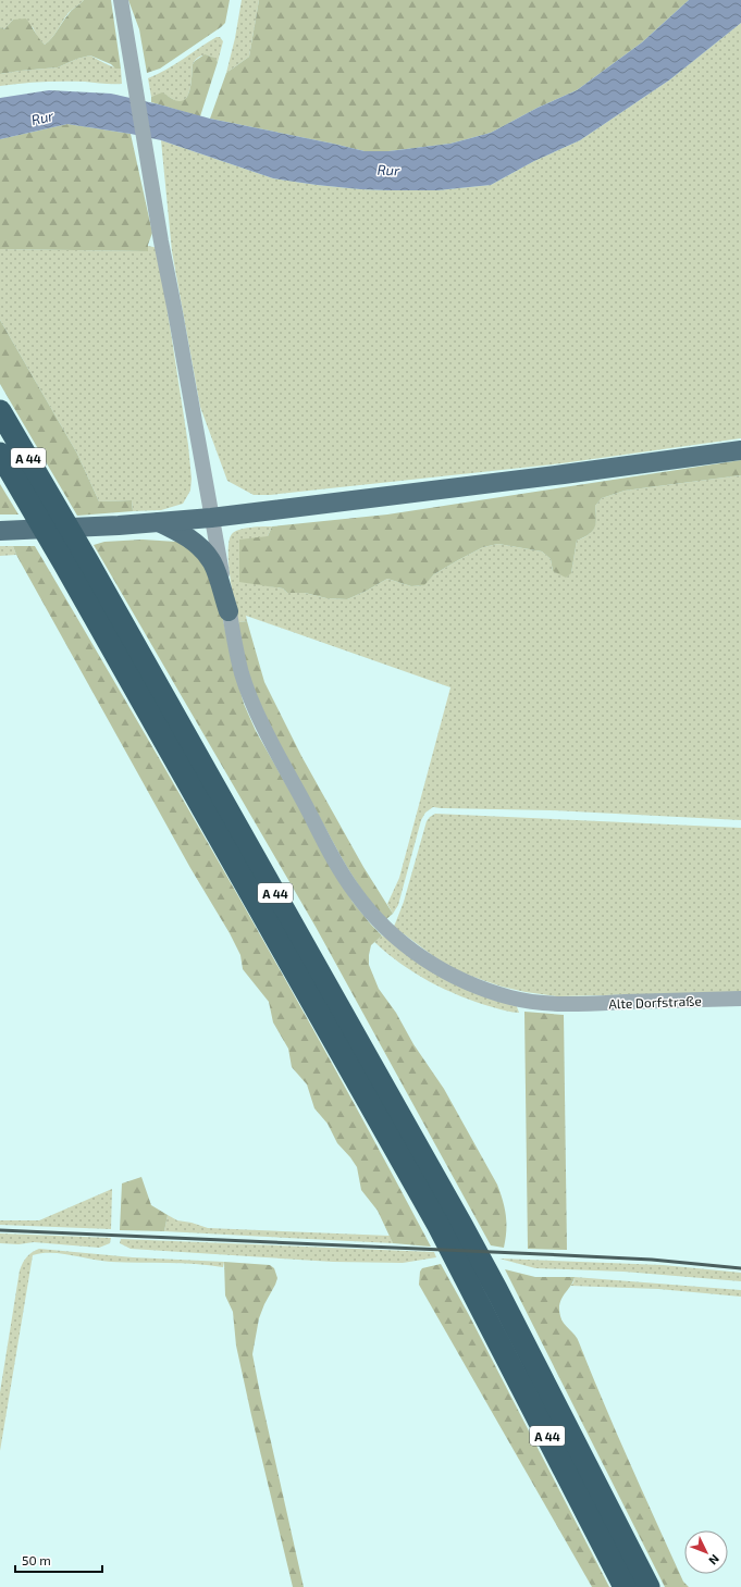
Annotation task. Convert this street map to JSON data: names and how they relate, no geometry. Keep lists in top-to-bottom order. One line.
{"streets":{"highway":["A 44"],"street":["Alte Dorfstraße"]},"water":["Rur"],"scale_bar":"50 m","north":"bottom right"}
